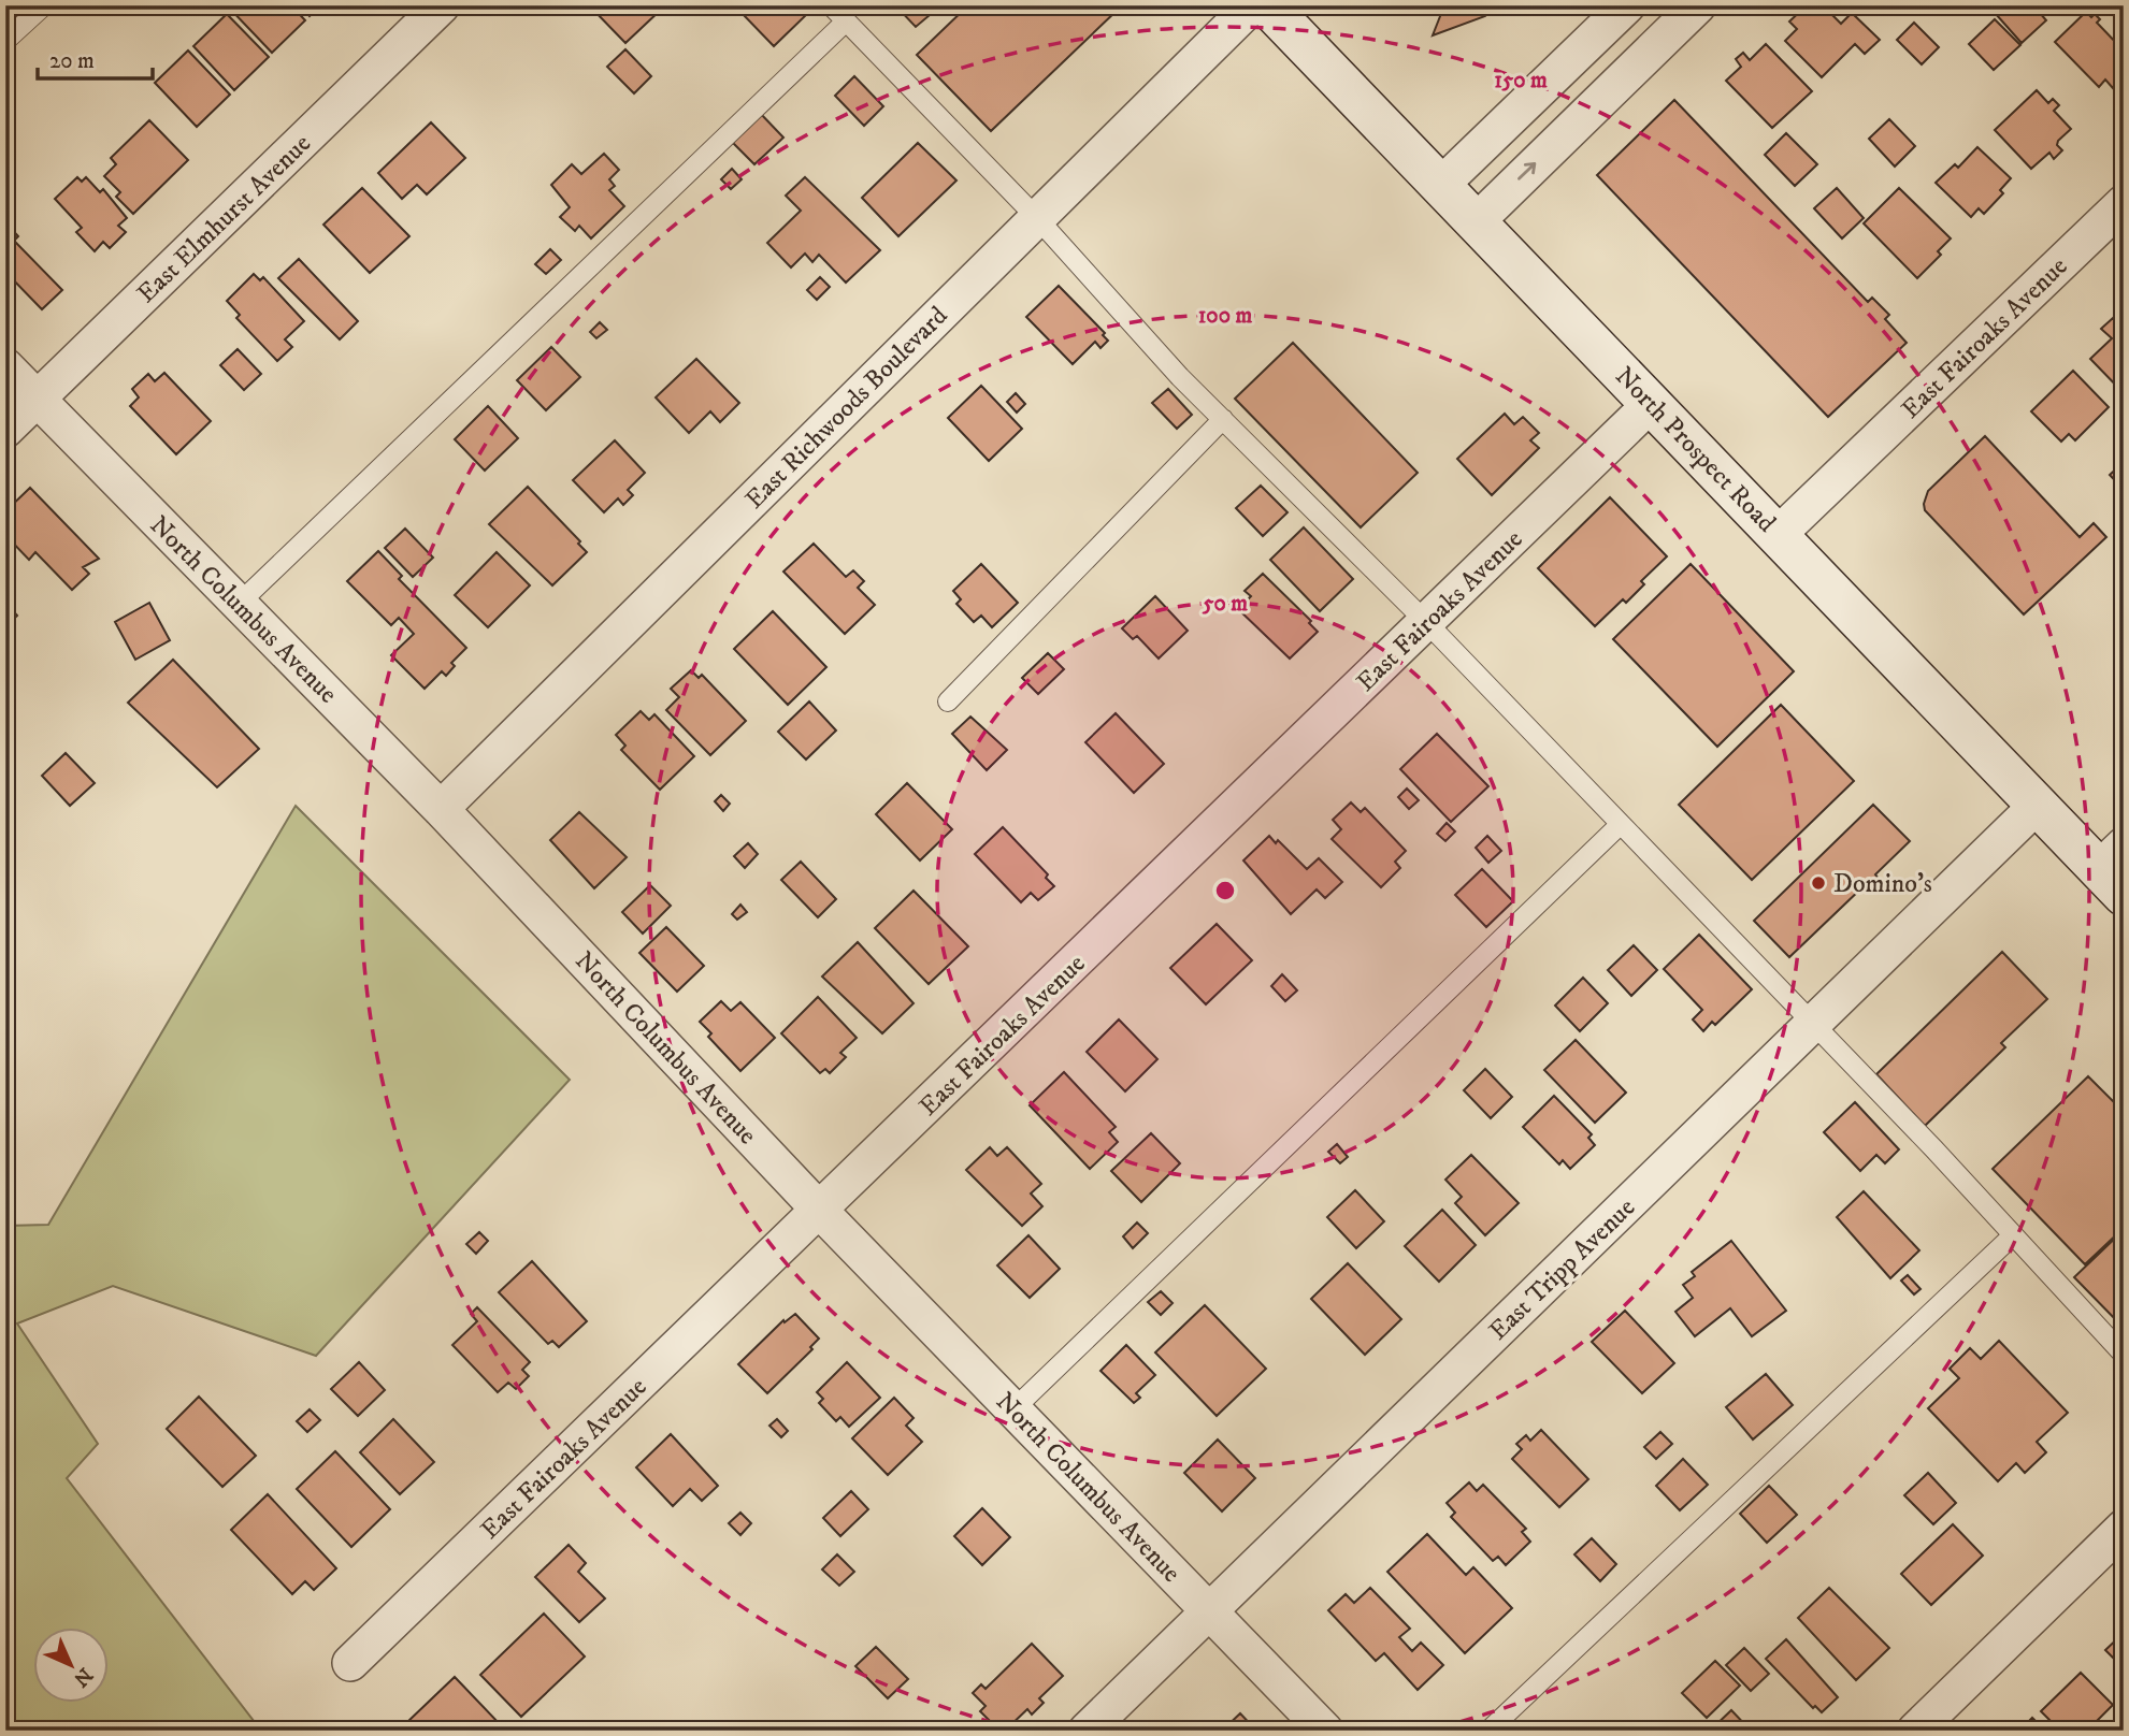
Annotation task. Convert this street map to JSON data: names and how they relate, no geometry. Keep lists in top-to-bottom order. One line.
{"streets":{"main road":["North Prospect Road"],"street":["East Elmhurst Avenue","East Fairoaks Avenue","East Richwoods Boulevard","North Columbus Avenue","East Tripp Avenue"]},"crossings":[["East Elmhurst Avenue","North Columbus Avenue"],["East Fairoaks Avenue","North Prospect Road"],["East Fairoaks Avenue","North Columbus Avenue"],["East Richwoods Boulevard","North Columbus Avenue"],["North Prospect Road","East Tripp Avenue"],["North Columbus Avenue","East Tripp Avenue"]],"places":["Domino's"],"scale_bar":"20 m","north":"bottom right","rings":["150 m","100 m","50 m"]}
